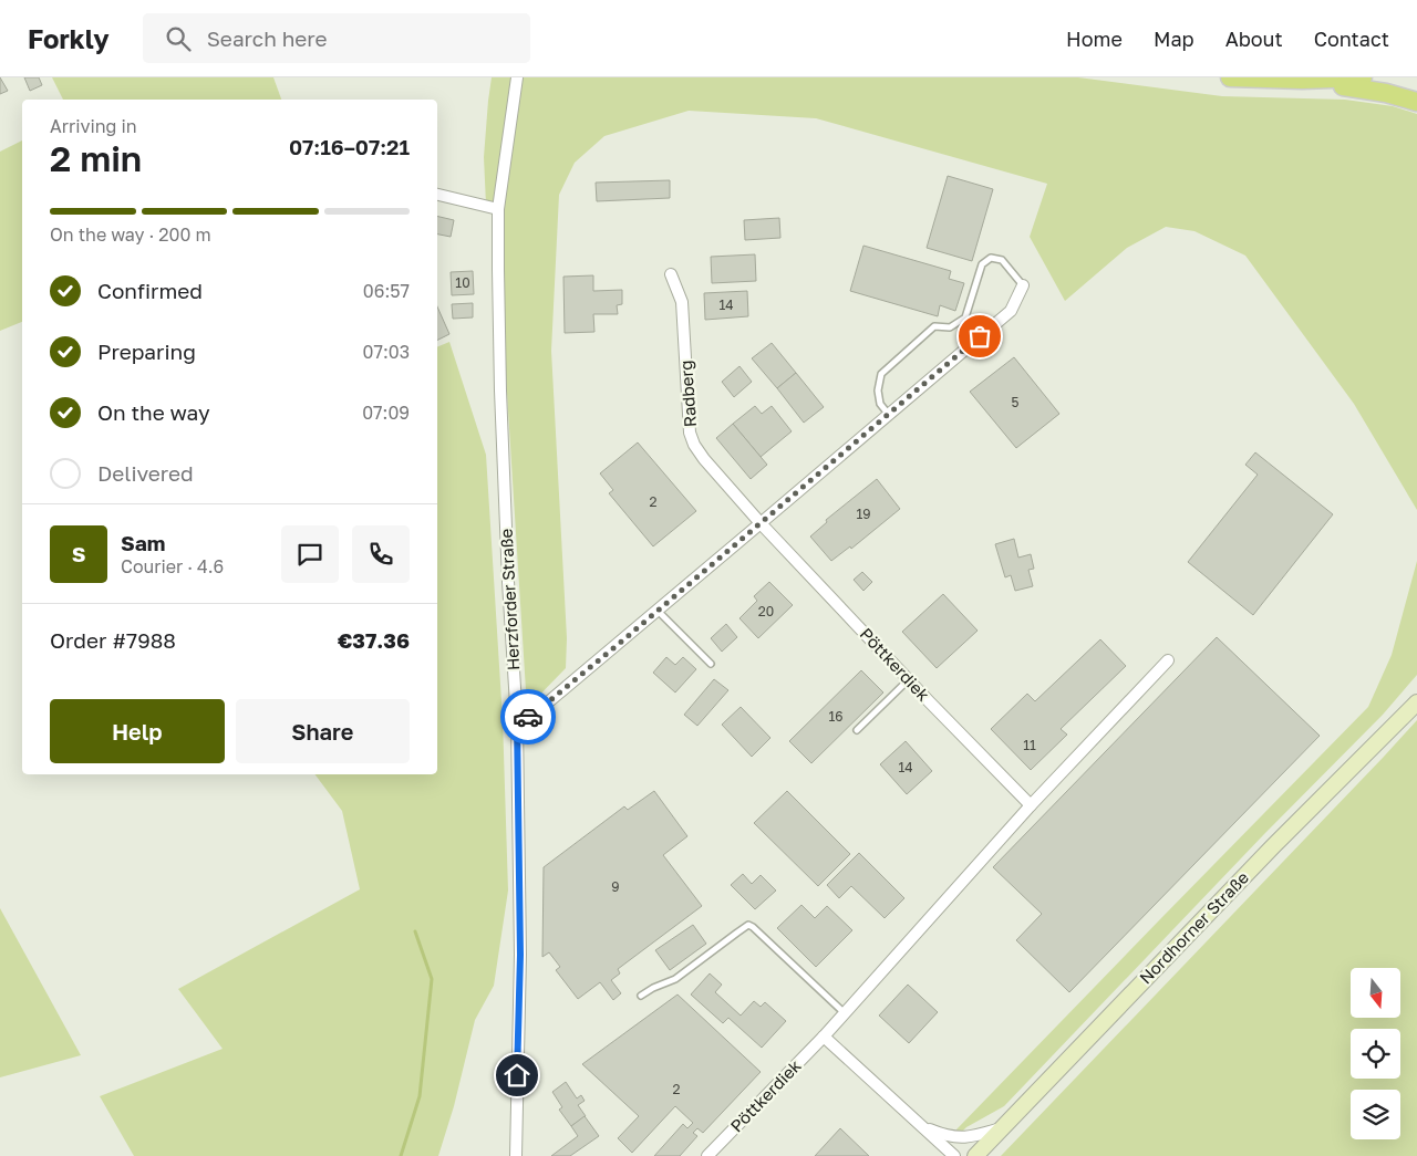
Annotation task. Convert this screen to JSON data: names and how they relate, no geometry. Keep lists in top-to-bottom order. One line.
{"streets":{"main road":["Nordhorner Straße"],"street":["Radberg","Herzforder Straße","Pöttkerdiek"]},"crossings":[["Radberg","Pöttkerdiek"]],"house_numbers":["10","14","5","2","19","20","16","11","14","9","2"],"north":"bottom","page":{"header":"Forkly","search":"Search here","nav":["Home","Map","About","Contact"],"heading":["2 min","Arriving in","07:16–07:21"],"panel":["Sam","Courier · 4.6","Order #7988","€37.36"],"bar":"On the way · 200 m","list":[["Confirmed","06:57"],["Preparing","07:03"],["On the way","07:09"],"Delivered"],"round":"S","buttons":["Help","Share"]}}
